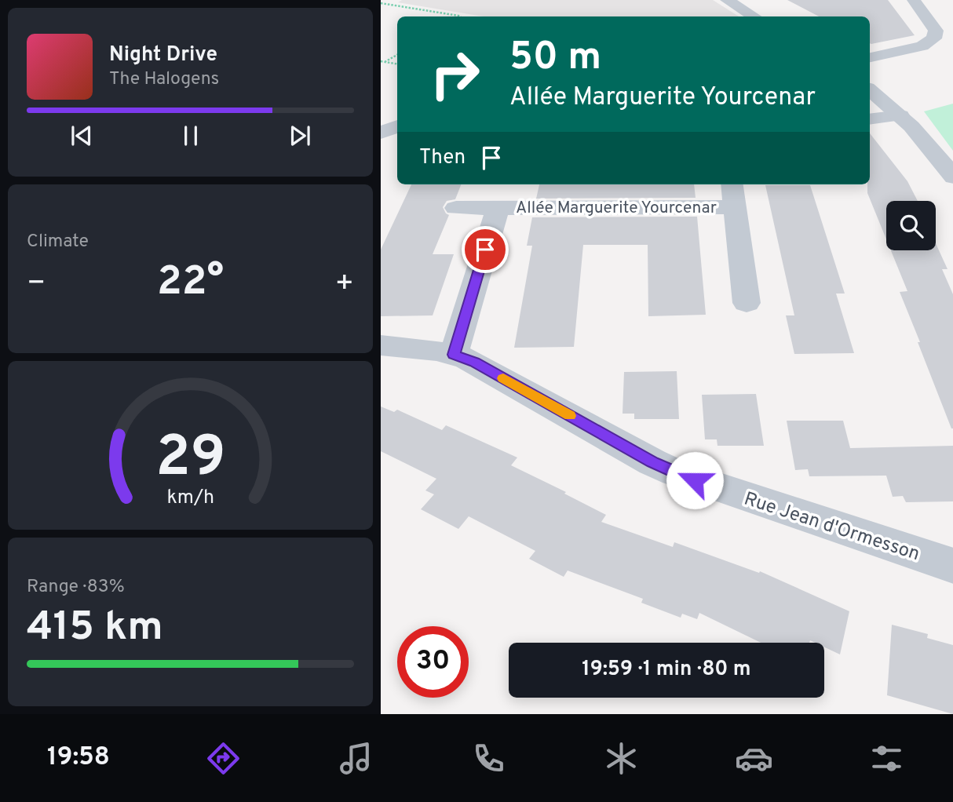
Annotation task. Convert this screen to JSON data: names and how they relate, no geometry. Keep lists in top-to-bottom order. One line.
{"streets":{"street":["Allée Marguerite Yourcenar","Rue Jean d'Ormesson"]},"crossings":[["Allée Marguerite Yourcenar","Rue Jean d'Ormesson"]],"page":{"turn":["50 m","Allée Marguerite Yourcenar"],"song":["Night Drive","The Halogens"],"then":"Then","tile":["Climate",["Range · 83%","415 km"]],"heat":["−","22°","+"],"limit":"30","trip":"19:59 · 1 min · 80 m","tabs":"19:58","gauge":["29","km/h"]}}
